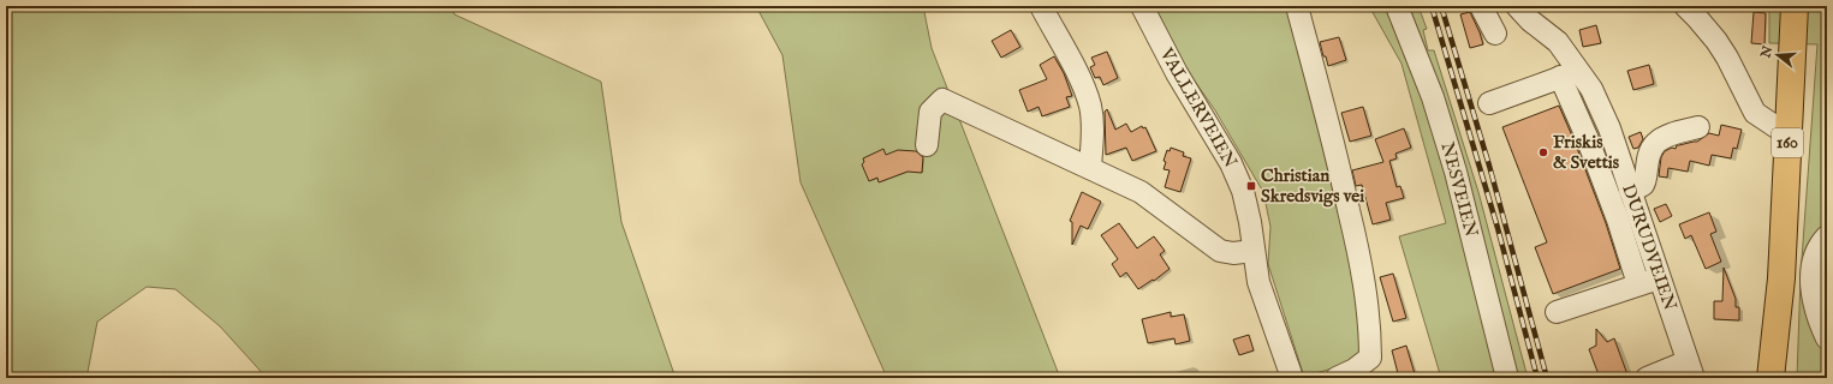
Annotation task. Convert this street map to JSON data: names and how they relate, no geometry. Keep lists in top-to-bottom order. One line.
{"streets":{"main road":["160"],"street":["VALLERVEIEN","NESVEIEN","DURUDVEIEN"]},"places":{"other":["Friskis & Svettis"],"transit":["Christian Skredsvigs vei"]},"north":"left"}
